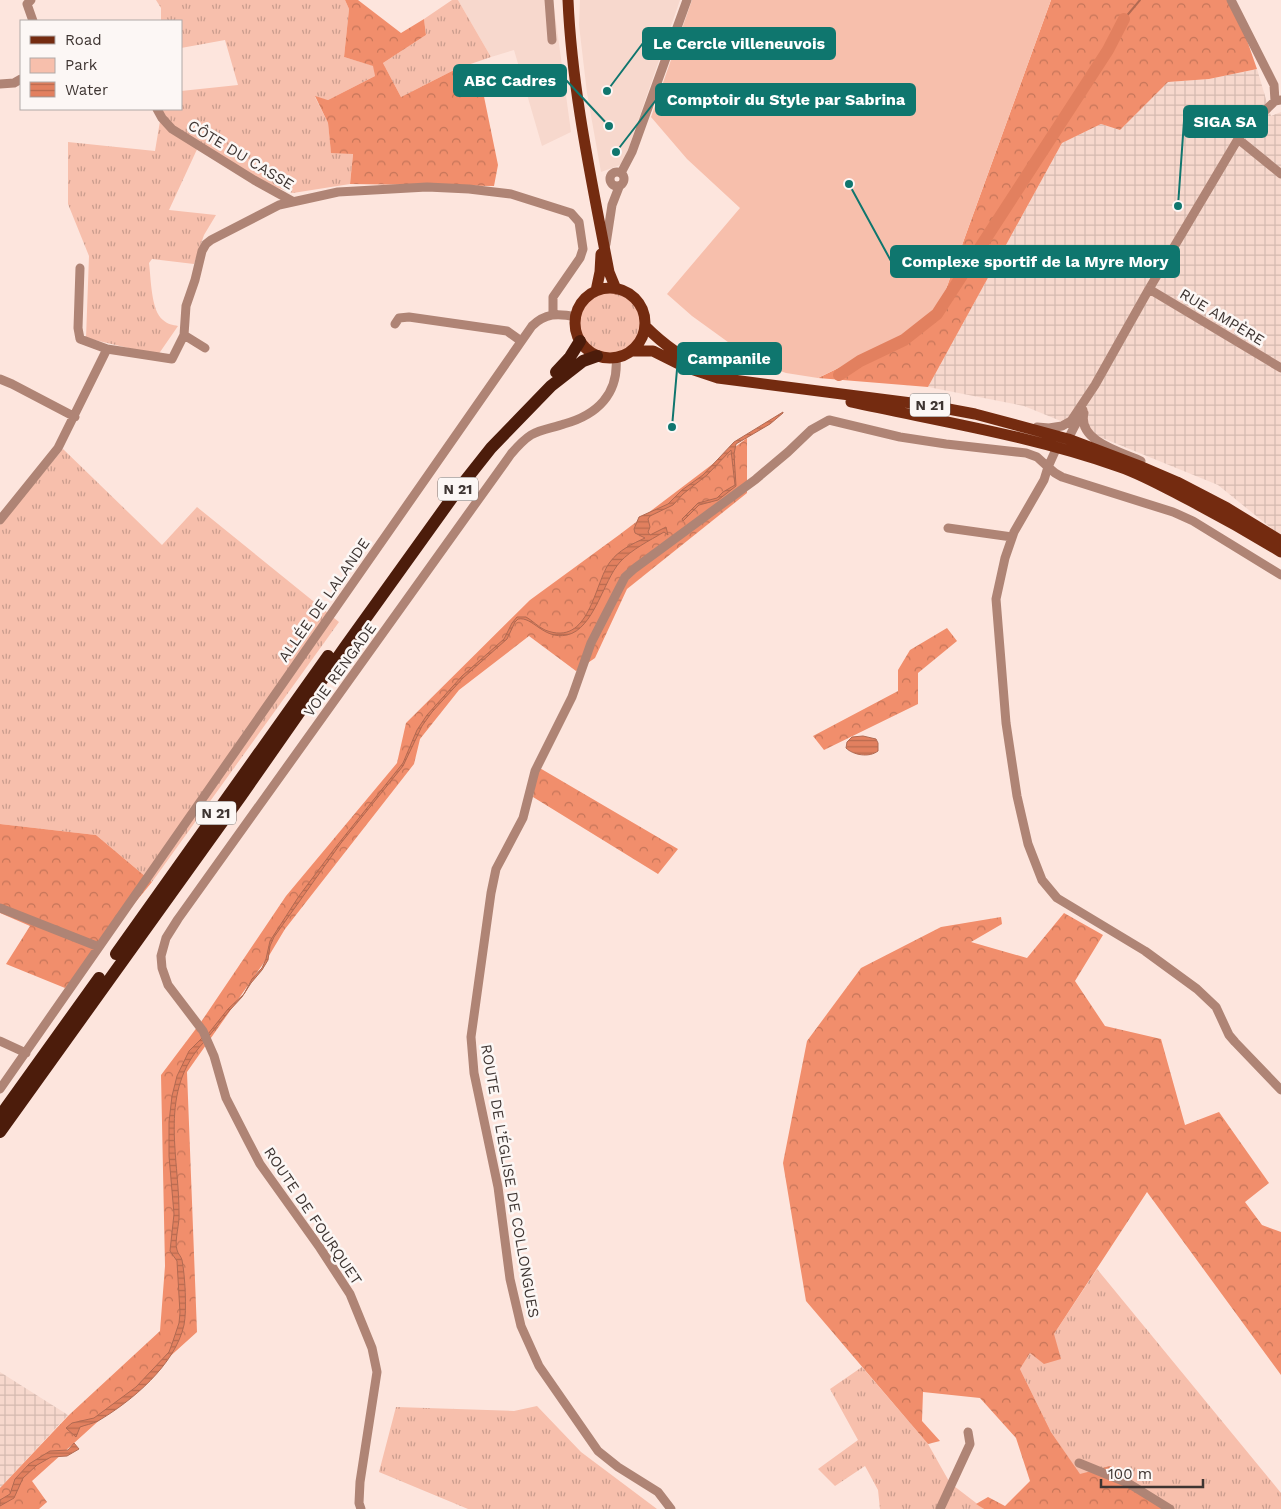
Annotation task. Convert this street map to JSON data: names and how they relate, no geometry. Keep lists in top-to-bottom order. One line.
{"streets":{"highway":["N 21"],"street":["CÔTE DU CASSE","RUE AMPÈRE","ALLÉE DE LALANDE","VOIE RENGADE","ROUTE DE L’ÉGLISE DE COLLONGUES","ROUTE DE FOURQUET"]},"crossings":[["N 21","VOIE RENGADE"],["VOIE RENGADE","ROUTE DE FOURQUET"]],"places":["Le Cercle villeneuvois","ABC Cadres","Comptoir du Style par Sabrina","Complexe sportif de la Myre Mory","SIGA SA","Campanile"],"legend":["Road","Park","Water"],"scale_bar":"100 m"}
